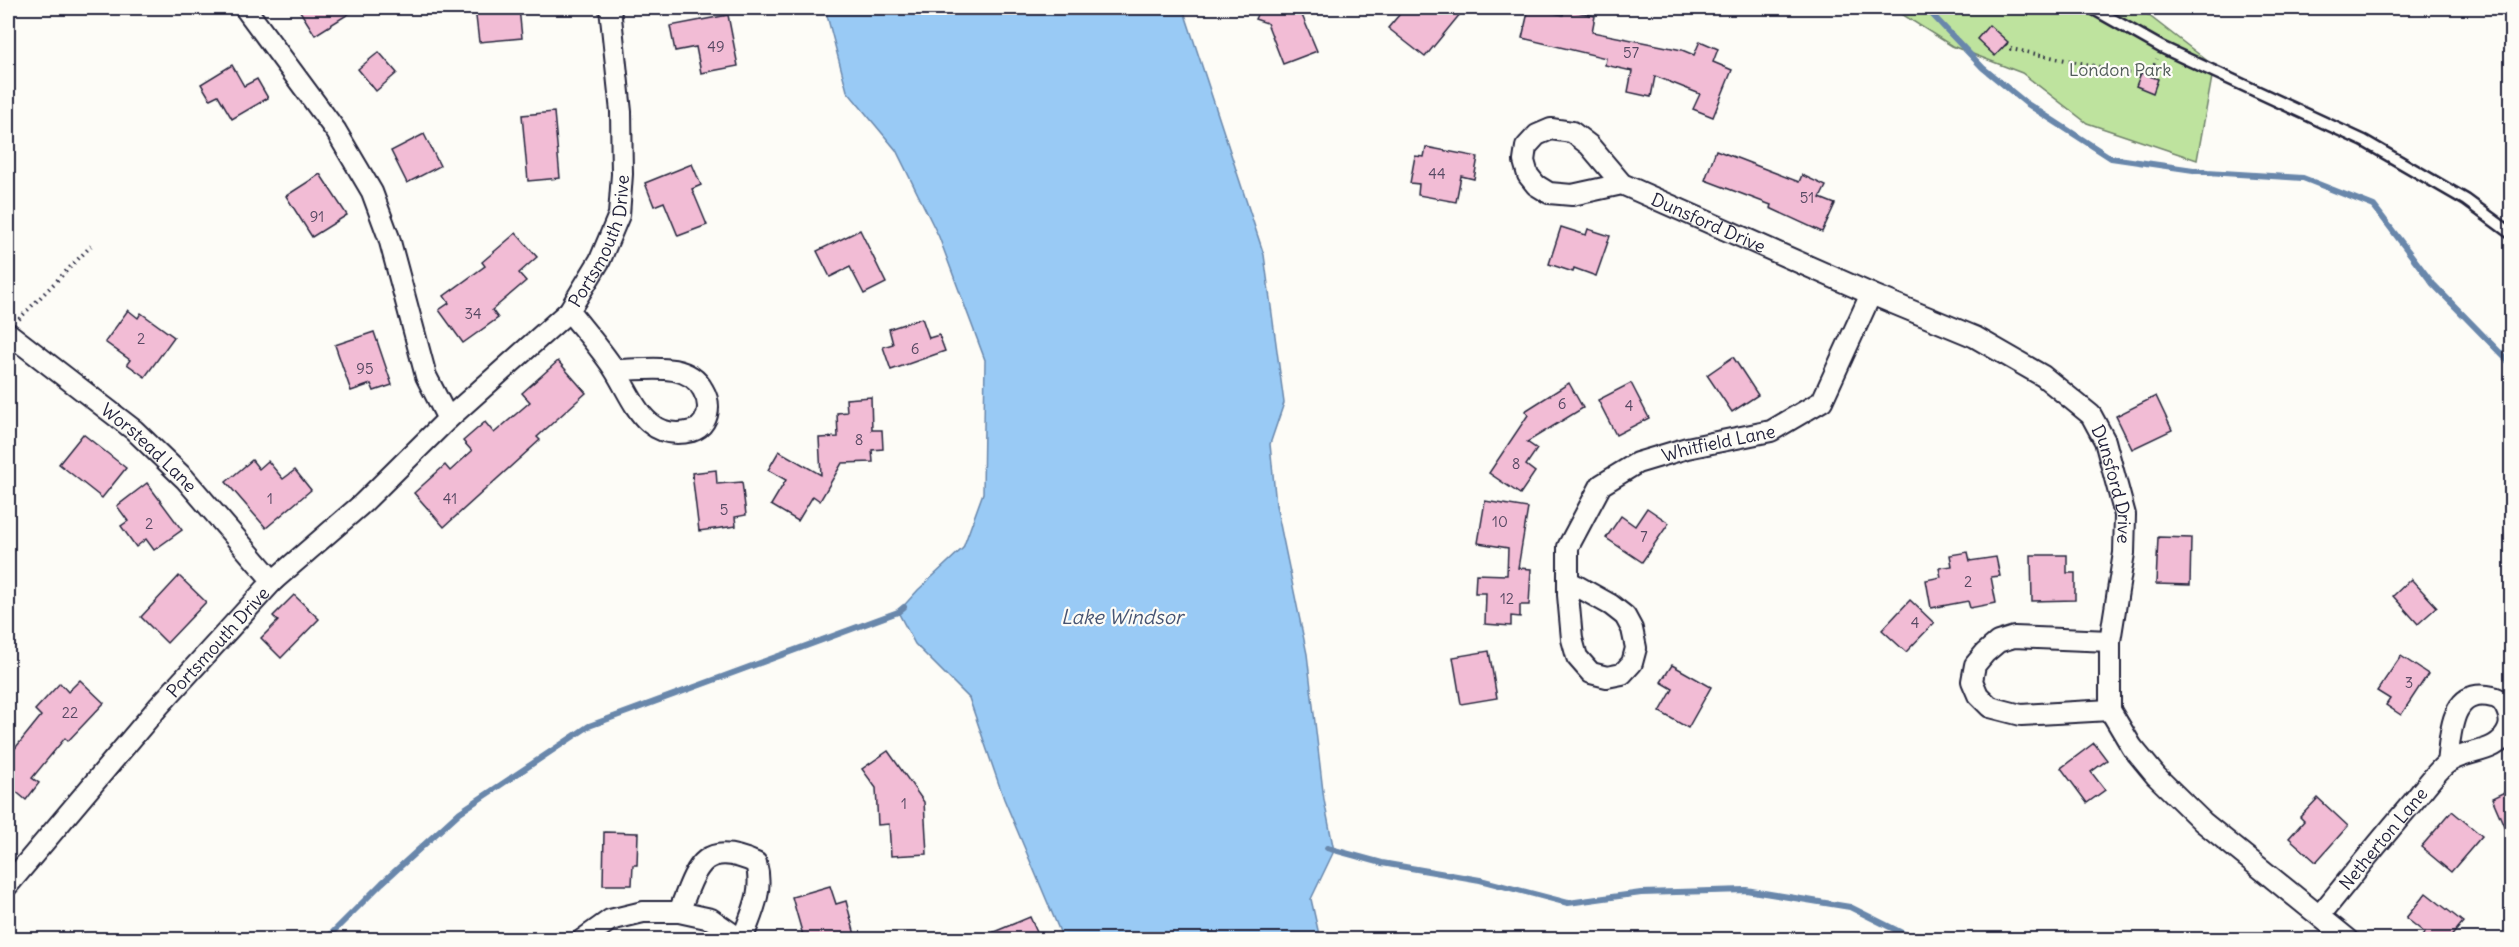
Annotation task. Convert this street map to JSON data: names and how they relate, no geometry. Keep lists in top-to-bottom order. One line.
{"streets":{"street":["Dunsford Drive","Portsmouth Drive","Whitfield Lane","Worstead Lane","Netherton Lane"]},"crossings":[["Dunsford Drive","Whitfield Lane"],["Portsmouth Drive","Worstead Lane"]],"water":["Lake Windsor"],"parks":["London Park"],"house_numbers":["49","57","44","51","91","34","2","6","95","6","4","8","8","1","41","5","10","2","7","2","12","4","3","22","1"]}
